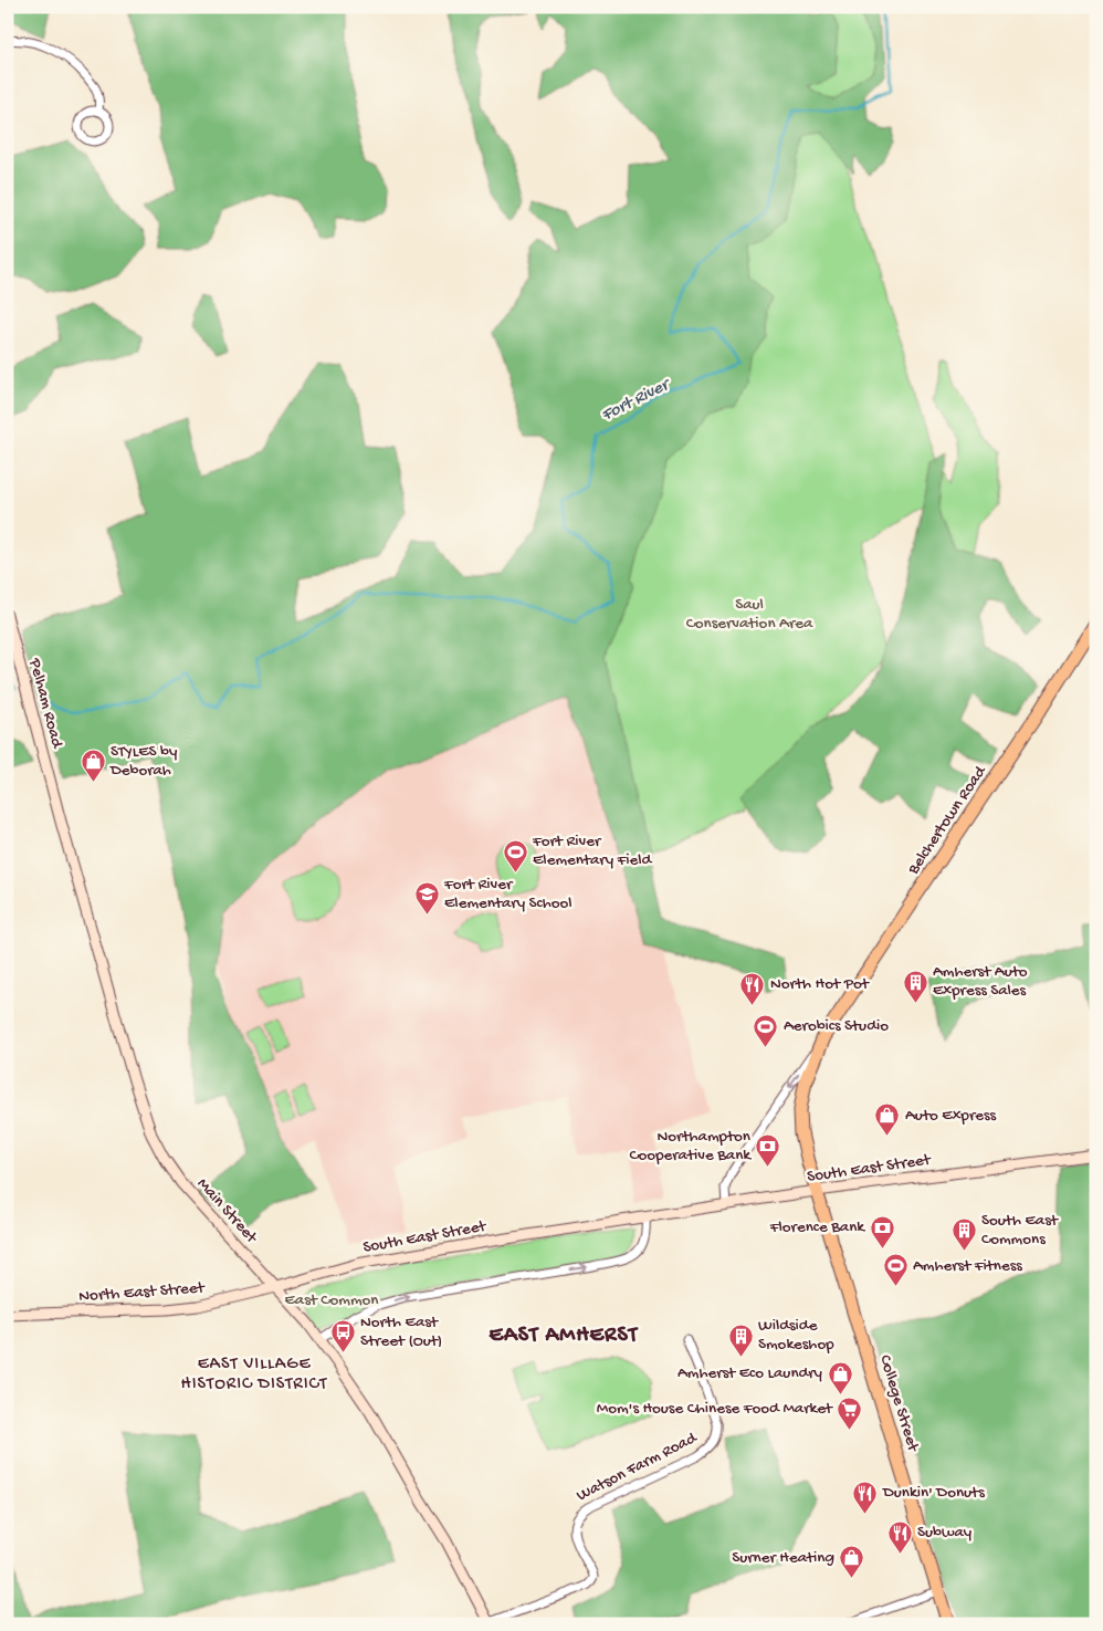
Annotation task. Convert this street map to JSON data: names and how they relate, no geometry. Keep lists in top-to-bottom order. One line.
{"streets":{"highway":["Belchertown Road","College Street"],"main road":["Pelham Road","South East Street","Main Street","North East Street"],"street":["Watson Farm Road"]},"crossings":[["Pelham Road","Main Street"],["Belchertown Road","South East Street"],["Belchertown Road","College Street"],["South East Street","Main Street"],["South East Street","North East Street"],["South East Street","College Street"],["Main Street","North East Street"],["Main Street","Watson Farm Road"]],"districts":["EAST AMHERST","EAST VILLAGE HISTORIC DISTRICT"],"water":["Fort River"],"parks":["Saul Conservation Area","East Common"],"places":{"shop":["STYLES by Deborah","Auto Express","Amherst Eco Laundry","Surner Heating"],"sports":["Fort River Elementary Field","Aerobics Studio","Amherst Fitness"],"school or university":["Fort River Elementary School"],"building":["Amherst Auto Express Sales","South East Commons","Wildside Smokeshop"],"restaurant":["North Hot Pot","Dunkin' Donuts","Subway"],"bank":["Northampton Cooperative Bank","Florence Bank"],"bus stop":["North East Street (Out)"],"supermarket":["Mom's House Chinese Food Market"]}}
